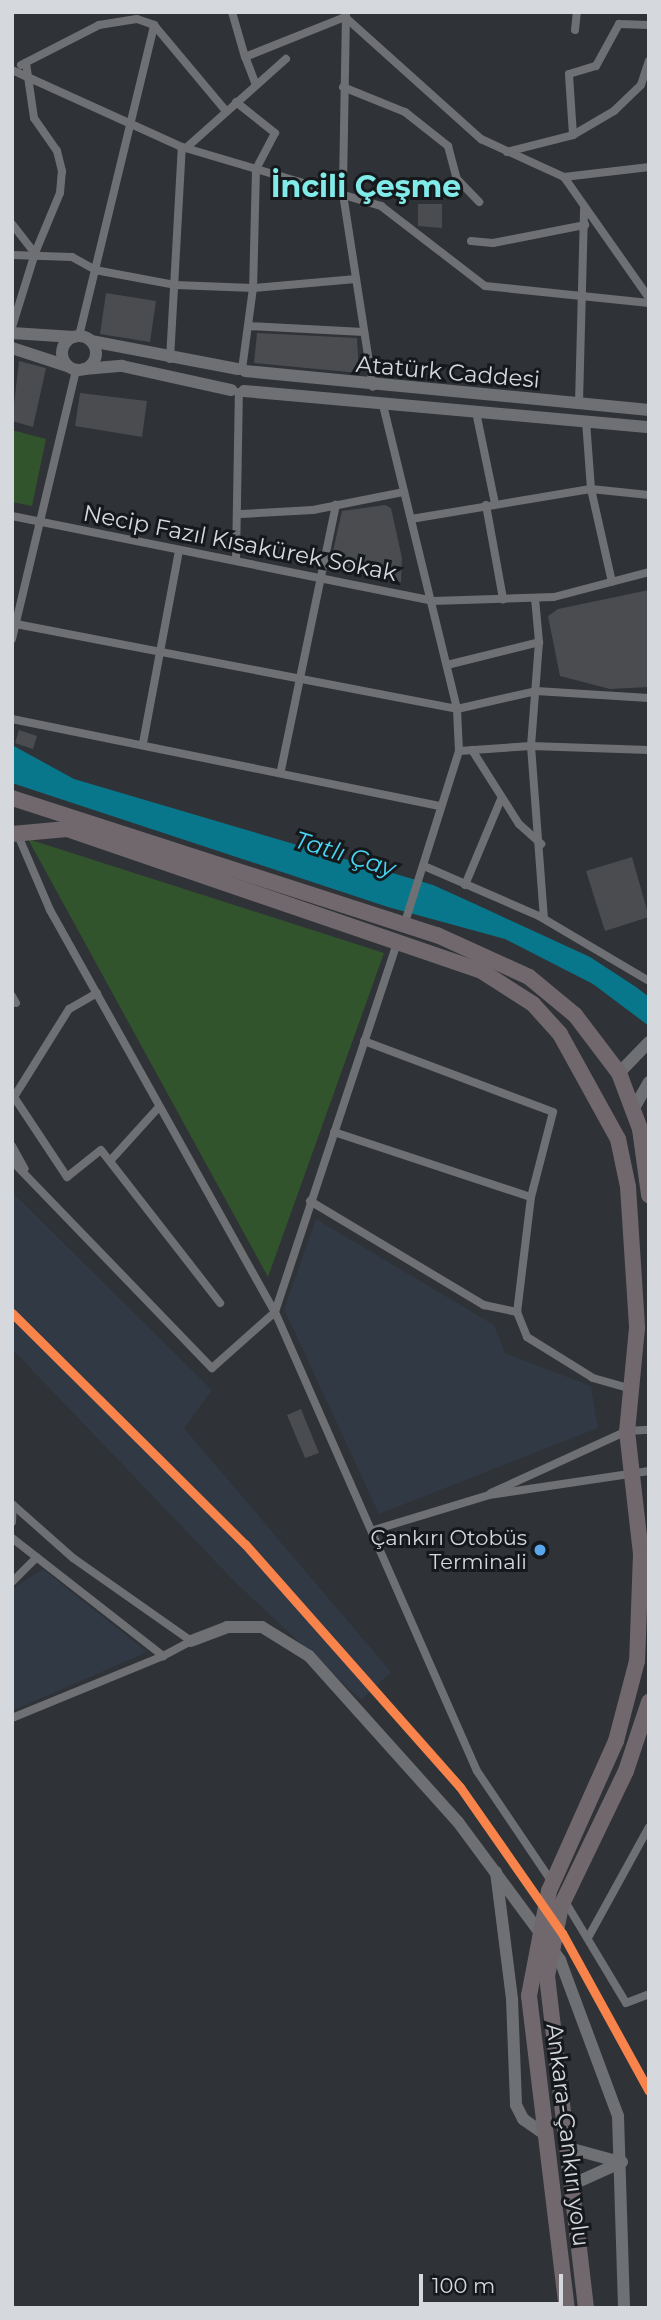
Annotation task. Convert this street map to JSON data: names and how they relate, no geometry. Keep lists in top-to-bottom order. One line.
{"streets":{"highway":["Ankara-Çankırı yolu"],"main road":["Atatürk Caddesi"],"street":["Necip Fazıl Kısakürek Sokak"]},"districts":["İncili Çeşme"],"water":["Tatlı Çay"],"places":["Çankırı Otobüs Terminali"],"scale_bar":"100 m"}
